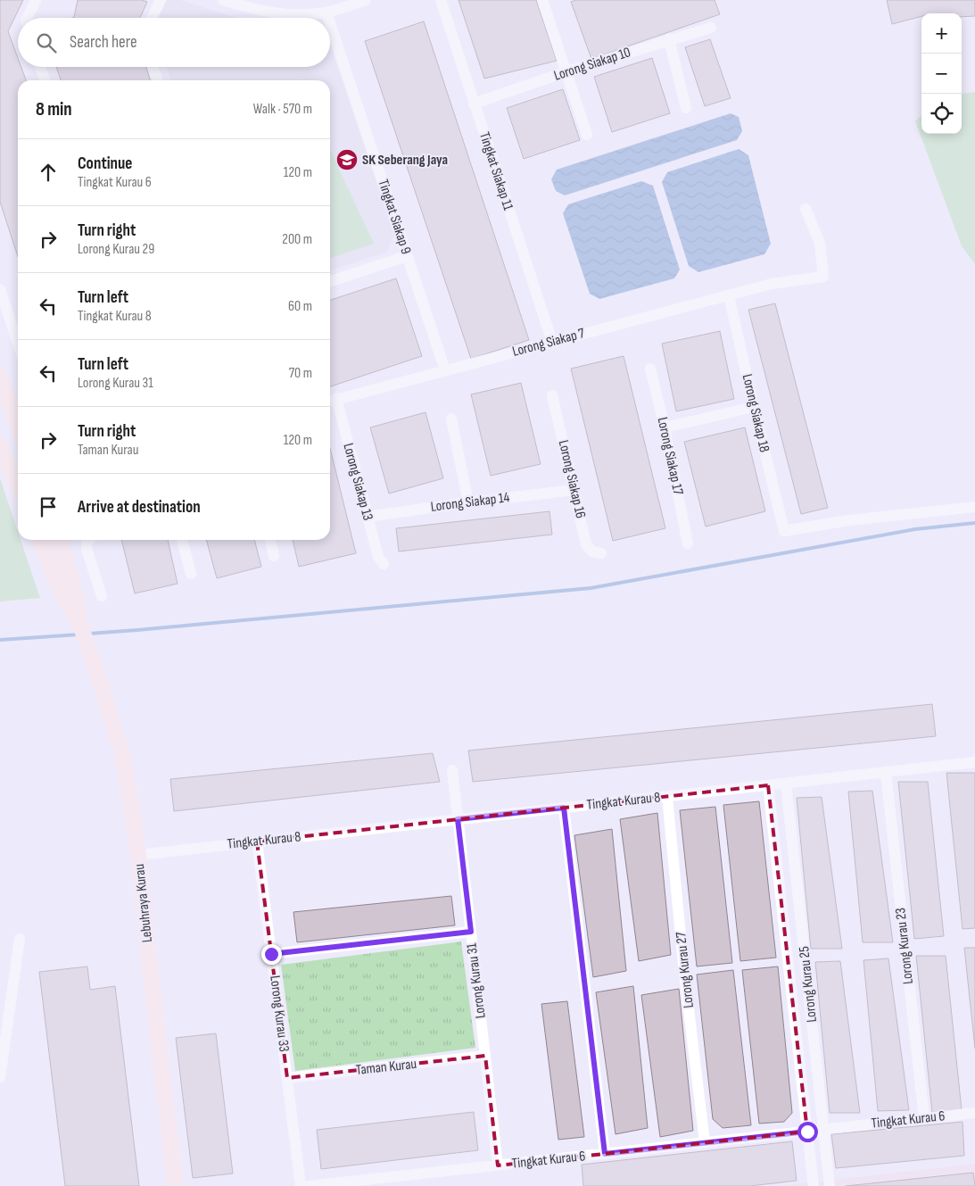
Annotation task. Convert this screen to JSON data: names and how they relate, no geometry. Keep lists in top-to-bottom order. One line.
{"streets":{"street":["Lorong Siakap 10","Tingkat Siakap 11","Tingkat Siakap 9","Lorong Siakap 7","Lorong Siakap 18","Lorong Siakap 17","Lorong Siakap 16","Lorong Siakap 13","Lorong Siakap 14","Tingkat Kurau 8","Lebuhraya Kurau","Lorong Kurau 23","Lorong Kurau 27","Lorong Kurau 31","Lorong Kurau 25","Lorong Kurau 33","Taman Kurau","Tingkat Kurau 6"]},"crossings":[["Lorong Siakap 10","Tingkat Siakap 11"],["Tingkat Siakap 11","Lorong Siakap 7"],["Tingkat Siakap 9","Lorong Siakap 7"],["Lorong Siakap 7","Lorong Siakap 18"],["Lorong Siakap 7","Lorong Siakap 13"],["Lorong Siakap 16","Lorong Siakap 14"],["Lorong Siakap 13","Lorong Siakap 14"],["Tingkat Kurau 8","Lebuhraya Kurau"],["Tingkat Kurau 8","Lorong Kurau 23"],["Tingkat Kurau 8","Lorong Kurau 27"],["Tingkat Kurau 8","Lorong Kurau 31"],["Tingkat Kurau 8","Lorong Kurau 25"],["Tingkat Kurau 8","Lorong Kurau 33"],["Lorong Kurau 23","Tingkat Kurau 6"],["Lorong Kurau 27","Tingkat Kurau 6"],["Lorong Kurau 31","Taman Kurau"],["Lorong Kurau 31","Tingkat Kurau 6"],["Lorong Kurau 25","Tingkat Kurau 6"],["Lorong Kurau 33","Taman Kurau"]],"places":{"school or university":["SK Seberang Jaya"]},"page":{"map_buttons":["+","−"],"search":"Search here","heading":["8 min","Walk · 570 m"],"list":[["Continue","Tingkat Kurau 6","120 m"],["Turn right","Lorong Kurau 29","200 m"],["Turn left","Tingkat Kurau 8","60 m"],["Turn left","Lorong Kurau 31","70 m"],["Turn right","Taman Kurau","120 m"],"Arrive at destination"]}}
